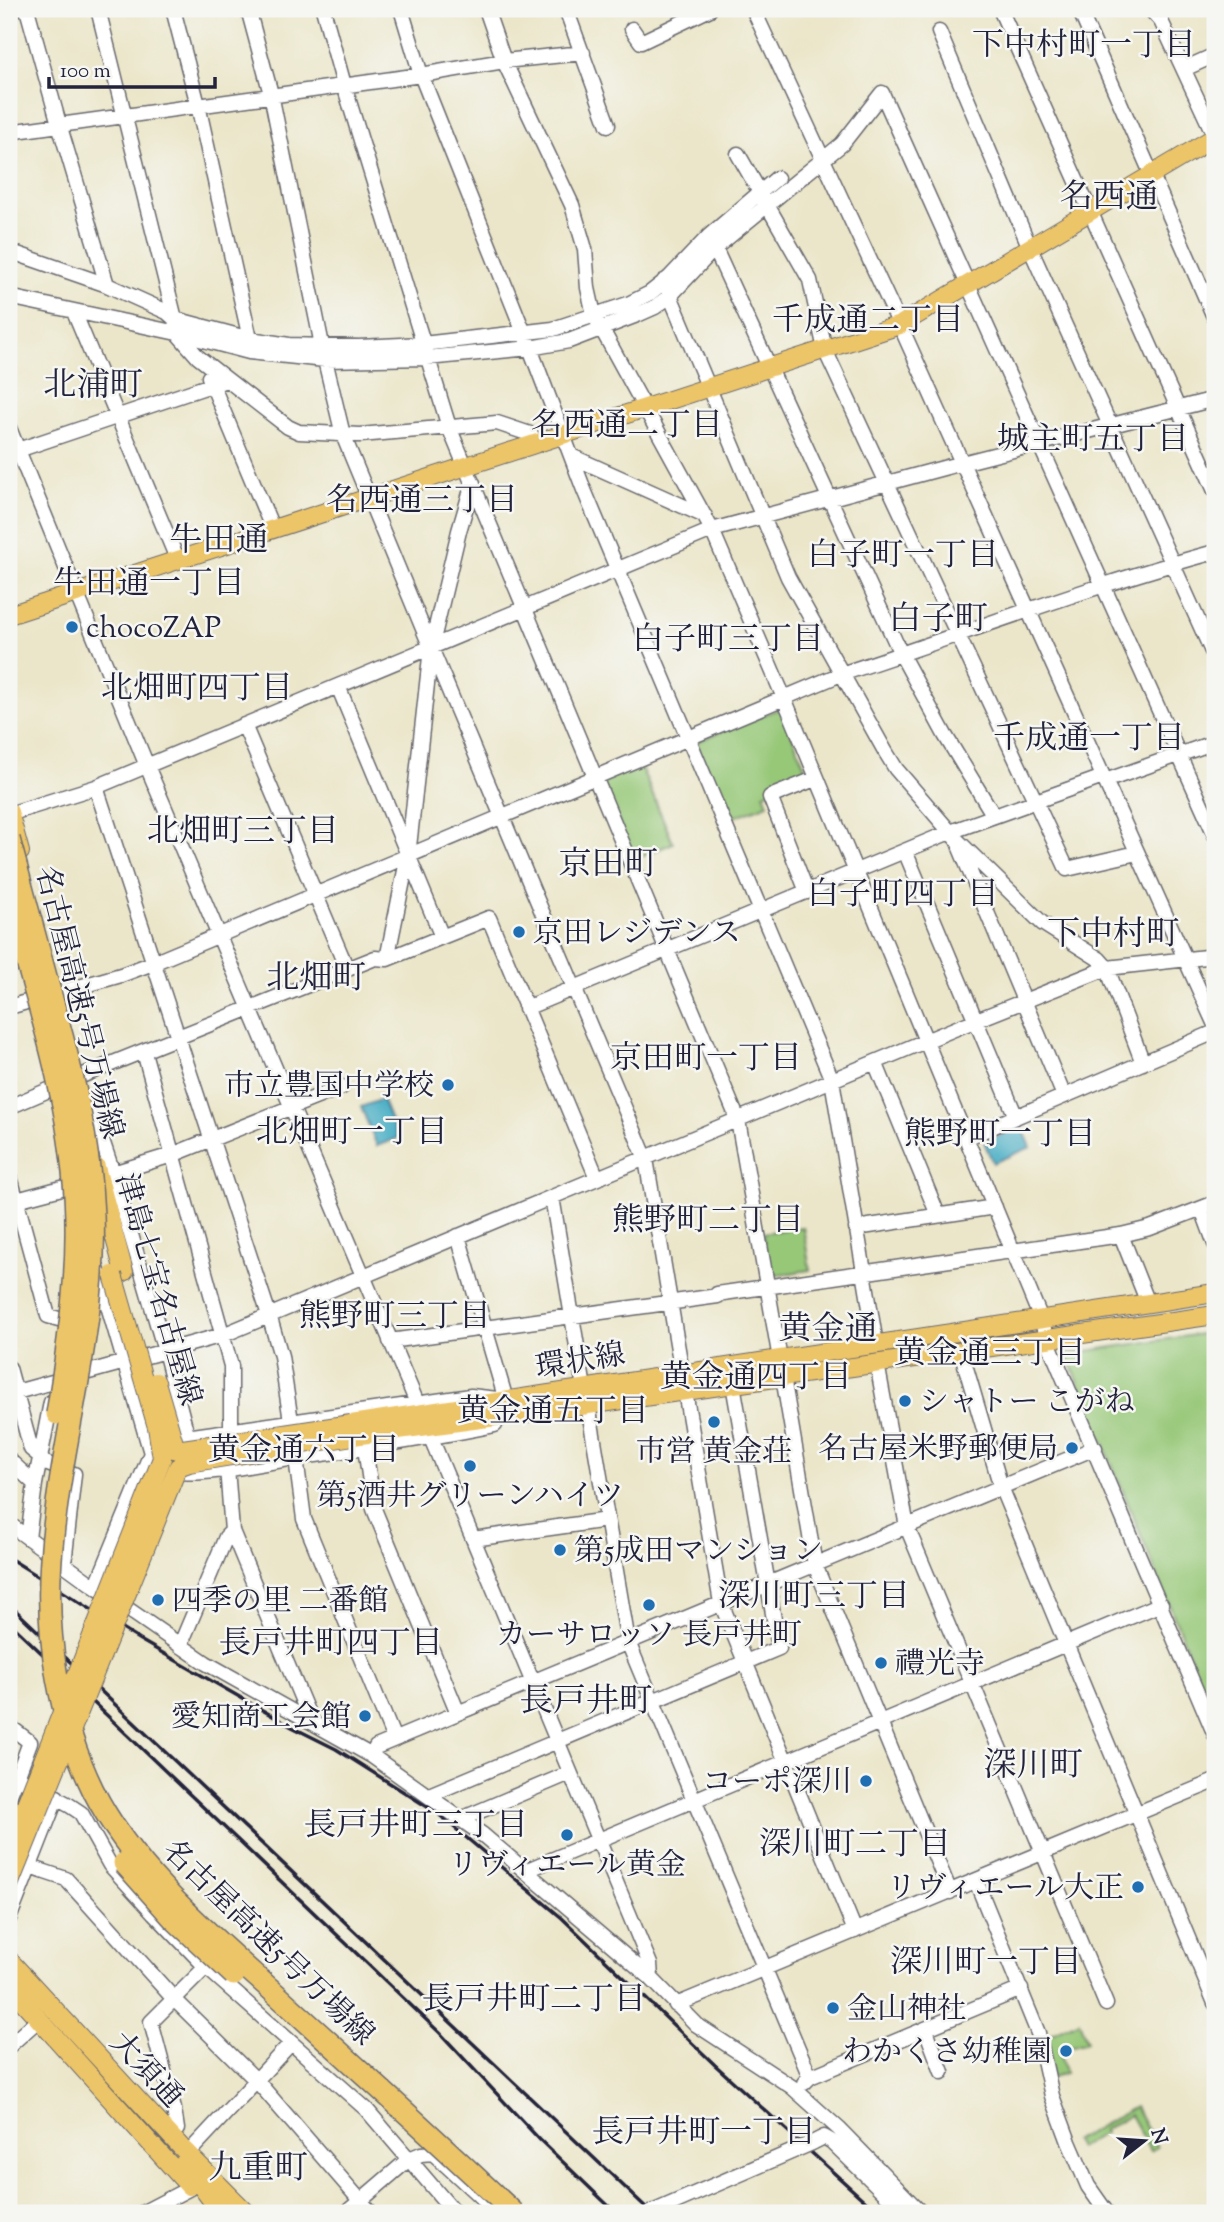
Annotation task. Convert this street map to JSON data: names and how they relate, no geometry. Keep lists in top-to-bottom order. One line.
{"streets":{"highway":["名古屋高速5号万場線"],"main road":["津島七宝名古屋線","環状線","大須通"]},"crossings":[["津島七宝名古屋線","環状線"]],"districts":["下中村町一丁目","名西通","千成通二丁目","北浦町","名西通二丁目","城主町五丁目","名西通三丁目","牛田通","白子町一丁目","牛田通一丁目","白子町","白子町三丁目","北畑町四丁目","千成通一丁目","北畑町三丁目","京田町","白子町四丁目","下中村町","北畑町","京田町一丁目","北畑町一丁目","熊野町一丁目","熊野町二丁目","熊野町三丁目","黄金通","黄金通三丁目","黄金通四丁目","黄金通五丁目","黄金通六丁目","深川町三丁目","長戸井町四丁目","長戸井町","深川町","長戸井町三丁目","深川町二丁目","深川町一丁目","長戸井町二丁目","長戸井町一丁目","九重町"],"places":["chocoZAP","京田レジデンス","市立豊国中学校","シャトー こがね","市営 黄金荘","名古屋米野郵便局","第5酒井グリーンハイツ","第5成田マンション","四季の里 二番館","カーサロッソ 長戸井町","禮光寺","愛知商工会館","コーポ深川","リヴィエール黄金","リヴィエール大正","金山神社","わかくさ幼稚園"],"scale_bar":"100 m","north":"right"}
